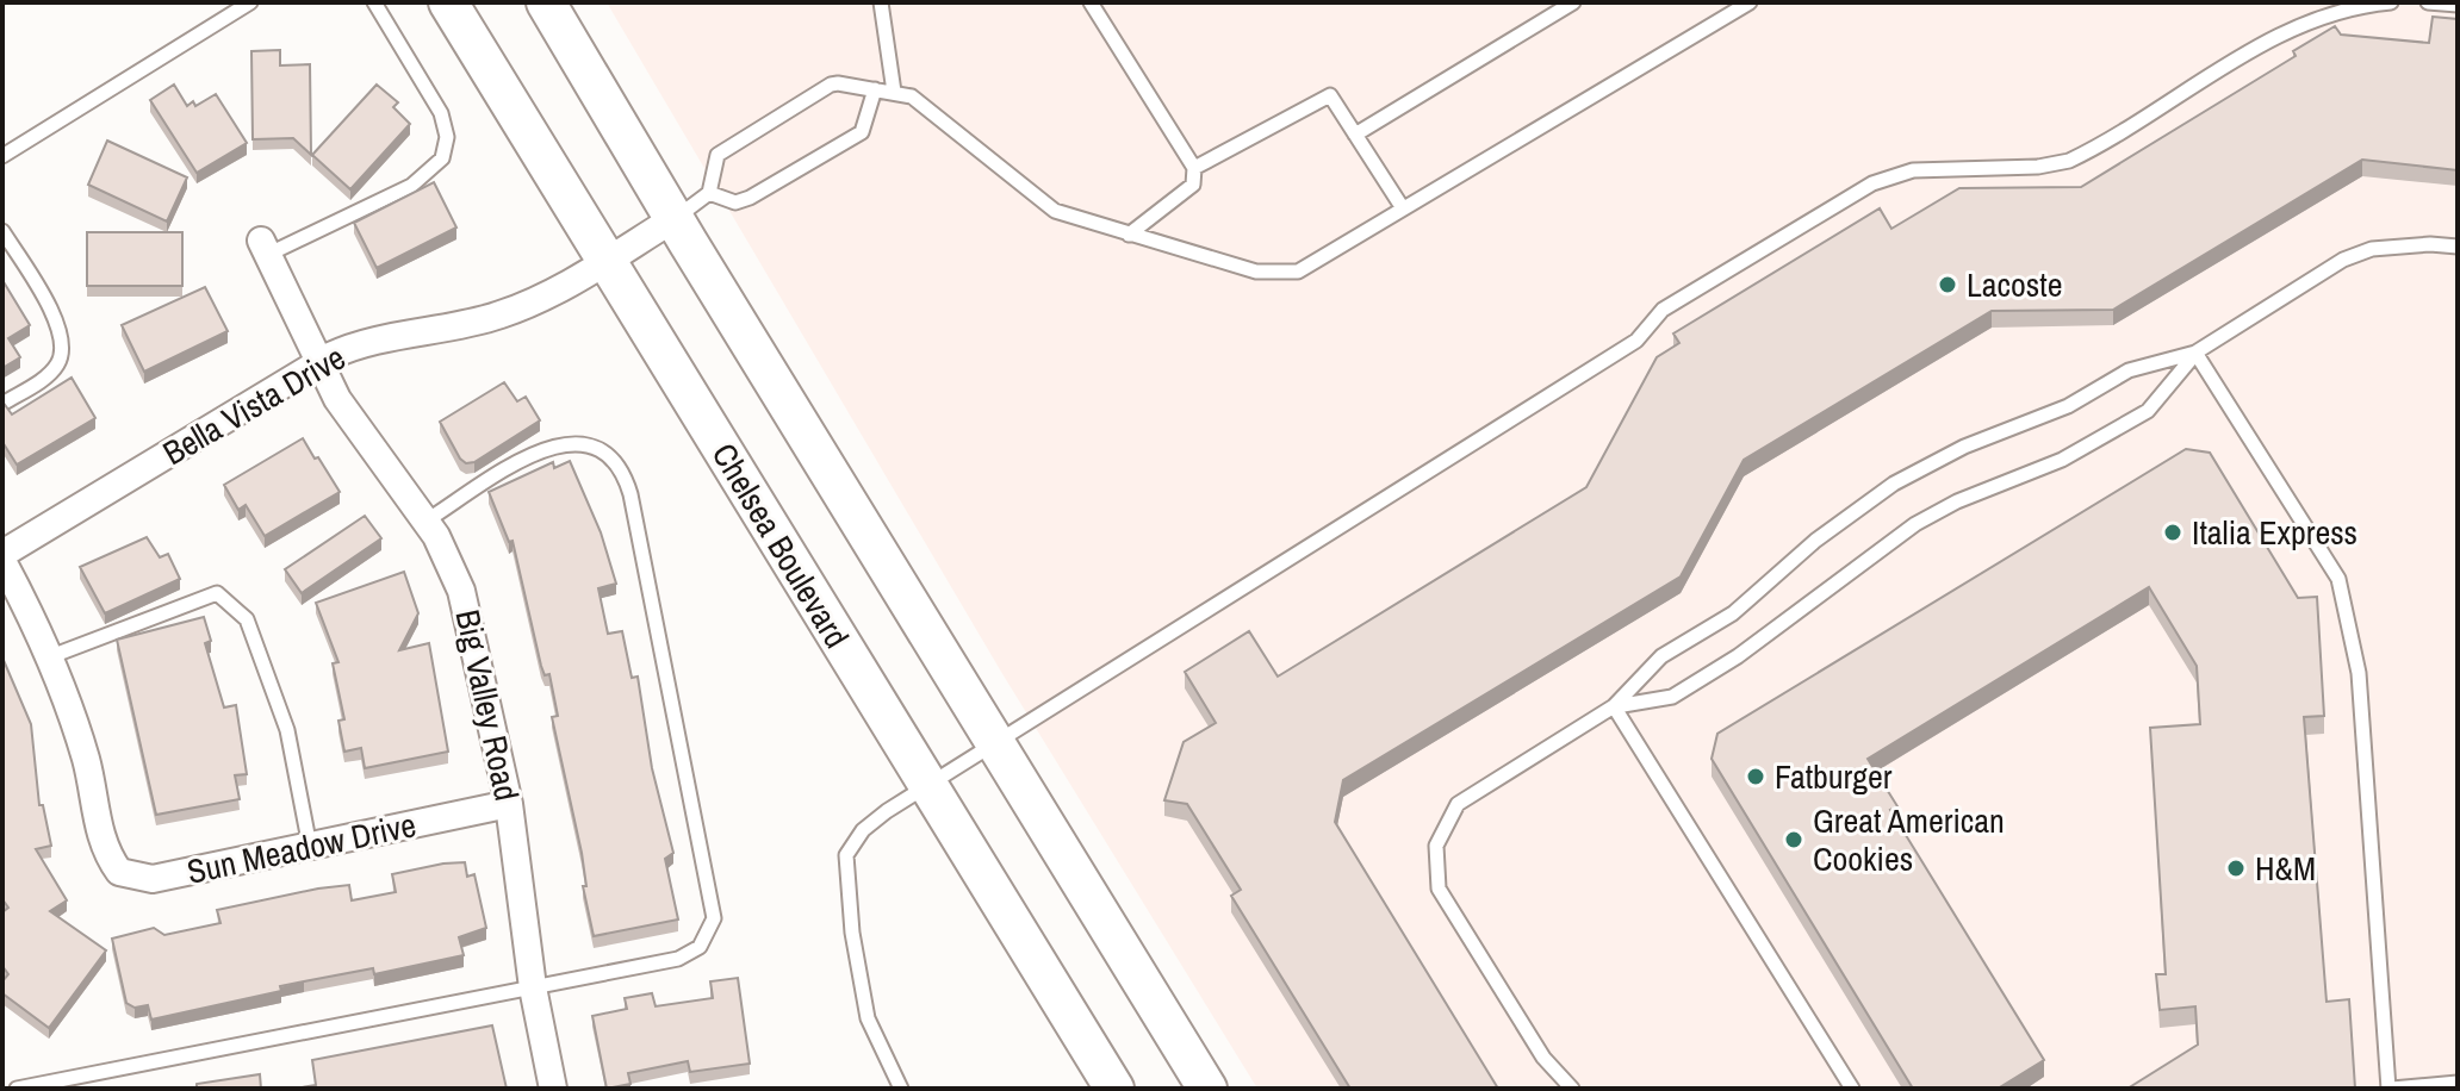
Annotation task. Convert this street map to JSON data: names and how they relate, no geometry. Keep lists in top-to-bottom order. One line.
{"streets":{"main road":["Chelsea Boulevard"],"street":["Bella Vista Drive","Big Valley Road","Sun Meadow Drive"]},"crossings":[["Bella Vista Drive","Chelsea Boulevard"],["Bella Vista Drive","Big Valley Road"],["Big Valley Road","Sun Meadow Drive"]],"places":["Lacoste","Italia Express","Fatburger","Great American Cookies","H&M"]}
